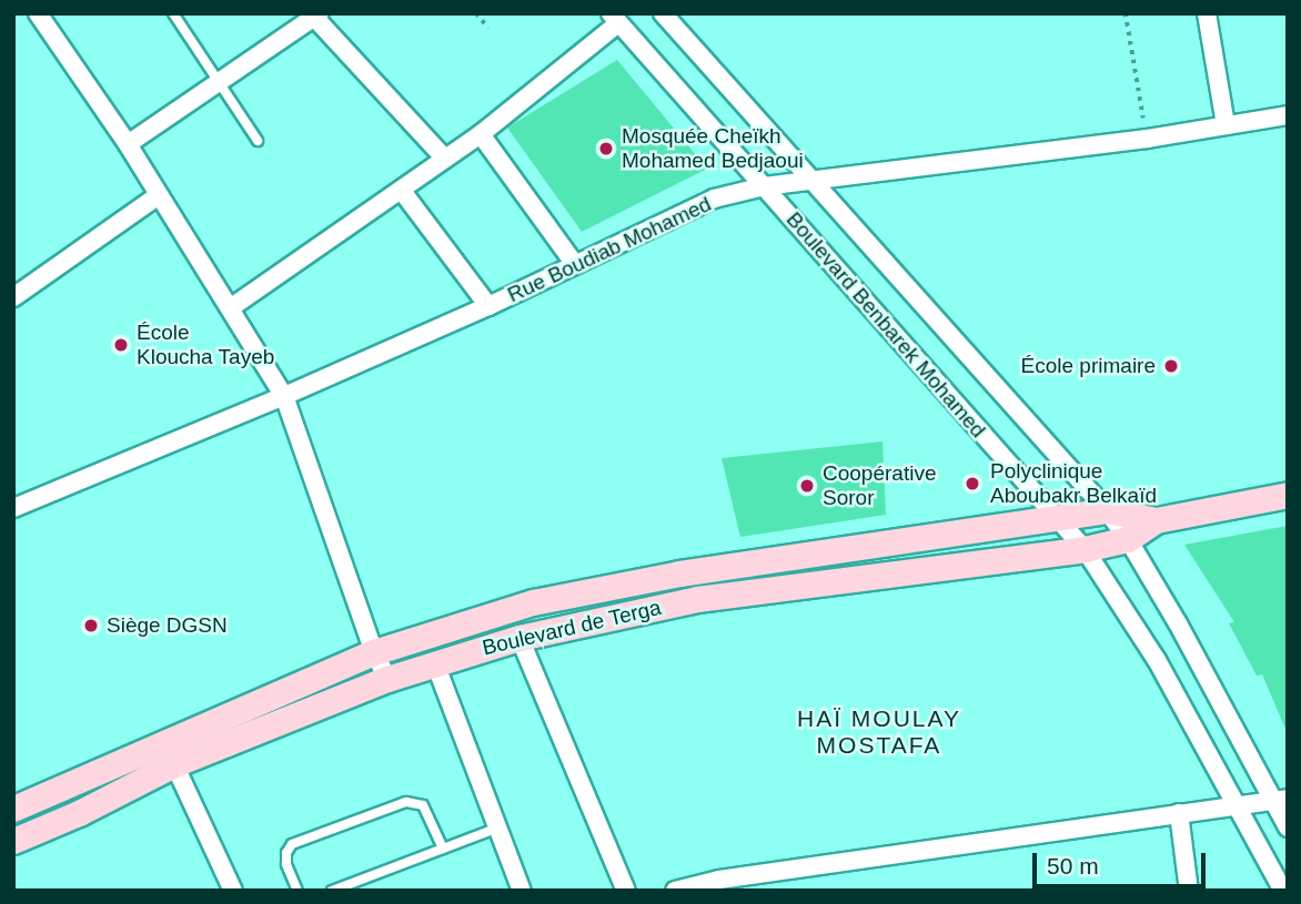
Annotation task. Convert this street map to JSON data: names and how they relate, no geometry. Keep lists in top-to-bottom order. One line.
{"streets":{"main road":["Boulevard de Terga"],"street":["Rue Boudiab Mohamed","Boulevard Benbarek Mohamed"]},"crossings":[["Rue Boudiab Mohamed","Boulevard Benbarek Mohamed"],["Boulevard Benbarek Mohamed","Boulevard de Terga"]],"districts":["HAÏ MOULAY MOSTAFA"],"places":["Mosquée Cheïkh Mohamed Bedjaoui","École Kloucha Tayeb","École primaire","Polyclinique Aboubakr Belkaïd","Coopérative Soror","Siège DGSN"],"scale_bar":"50 m"}
